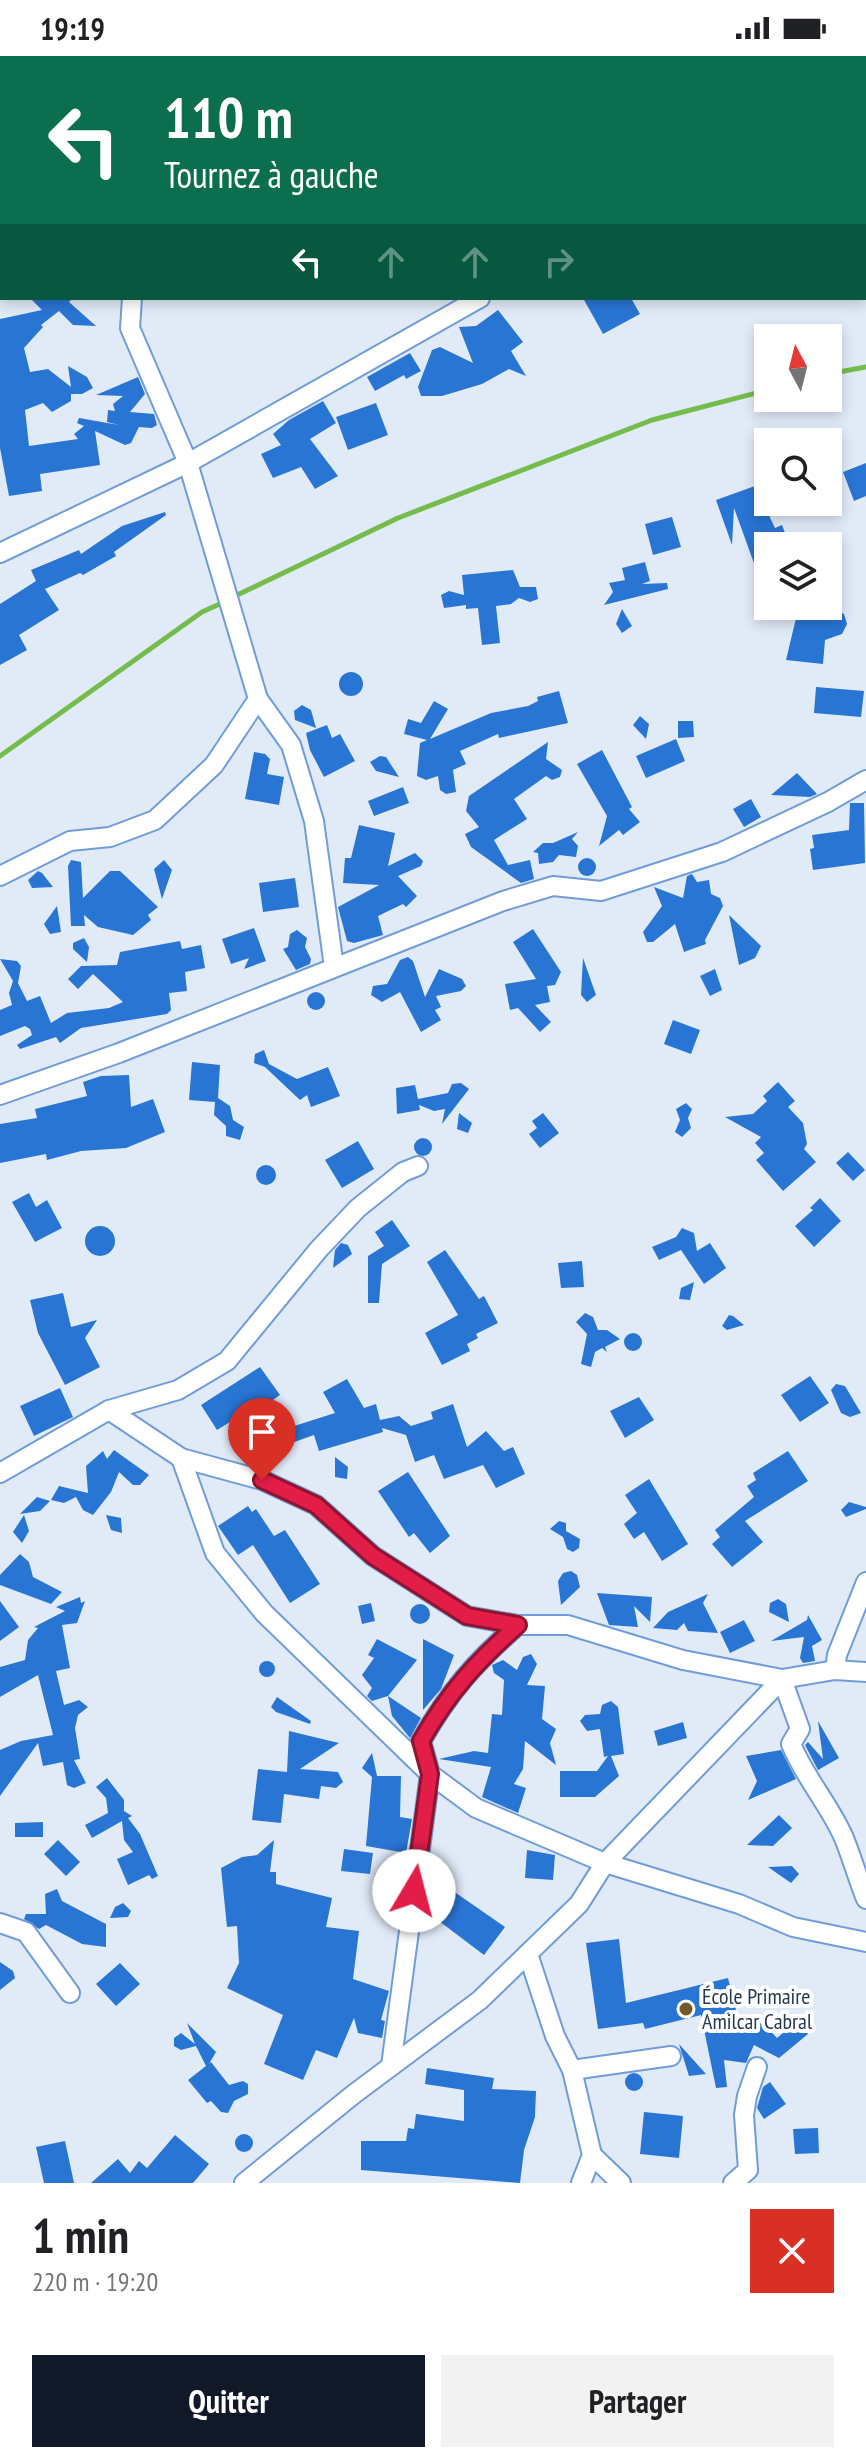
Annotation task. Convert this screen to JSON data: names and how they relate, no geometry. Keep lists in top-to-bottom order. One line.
{"places":["École Primaire Amilcar Cabral"],"north":"top","page":{"status":"19:19","turn":["110 m","Tournez à gauche"],"heading":["1 min","220 m · 19:20"],"buttons":["Quitter","Partager"]}}
